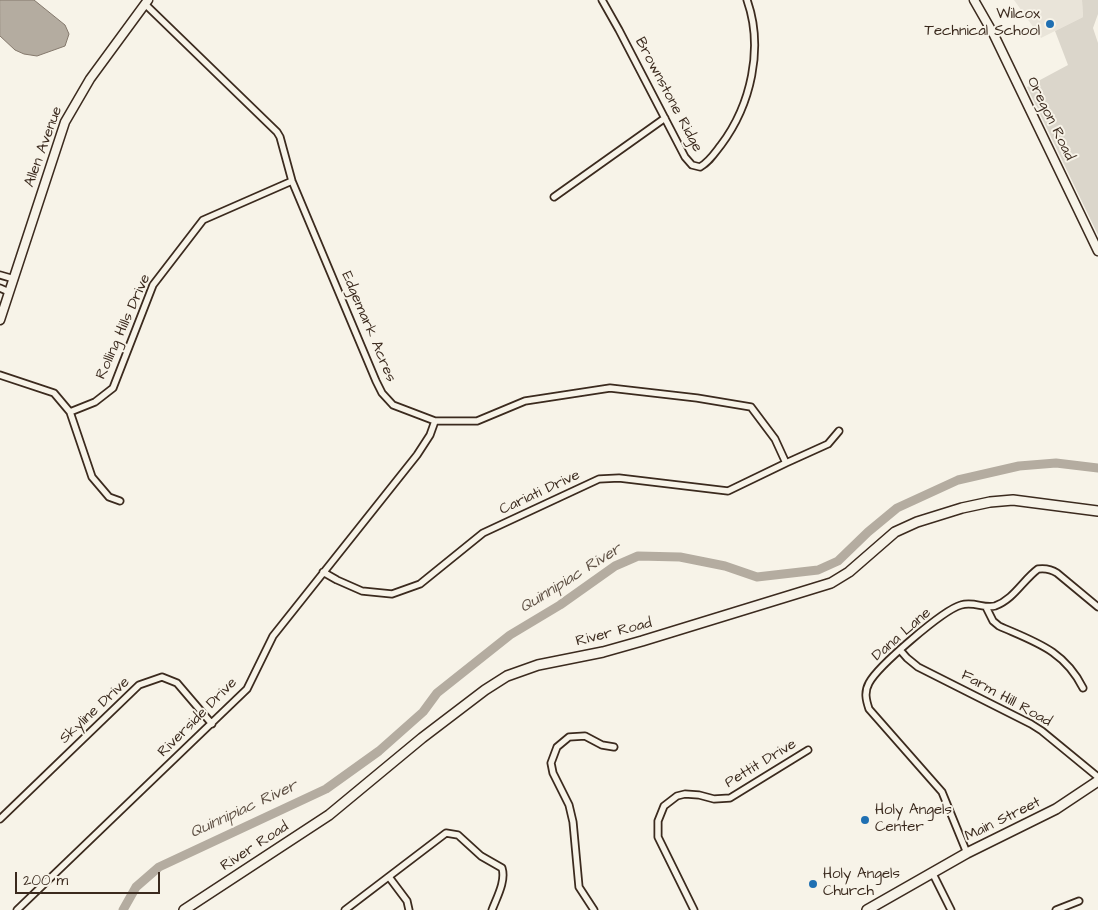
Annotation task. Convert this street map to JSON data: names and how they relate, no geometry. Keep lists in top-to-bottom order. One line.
{"streets":{"main road":["River Road","Main Street"],"street":["Brownstone Ridge","Oregon Road","Allen Avenue","Rolling Hills Drive","Edgemark Acres","Cariati Drive","Dana Lane","Farm Hill Road","Skyline Drive","Riverside Drive","Pettit Drive"]},"crossings":[["Allen Avenue","Edgemark Acres"],["Rolling Hills Drive","Edgemark Acres"],["Edgemark Acres","Cariati Drive"],["Edgemark Acres","Riverside Drive"],["Cariati Drive","Riverside Drive"],["Dana Lane","Farm Hill Road"],["Dana Lane","Main Street"],["Skyline Drive","Riverside Drive"]],"water":["Quinnipiac River"],"places":["Wilcox Technical School","Holy Angels Center","Holy Angels Church"],"scale_bar":"200 m"}
